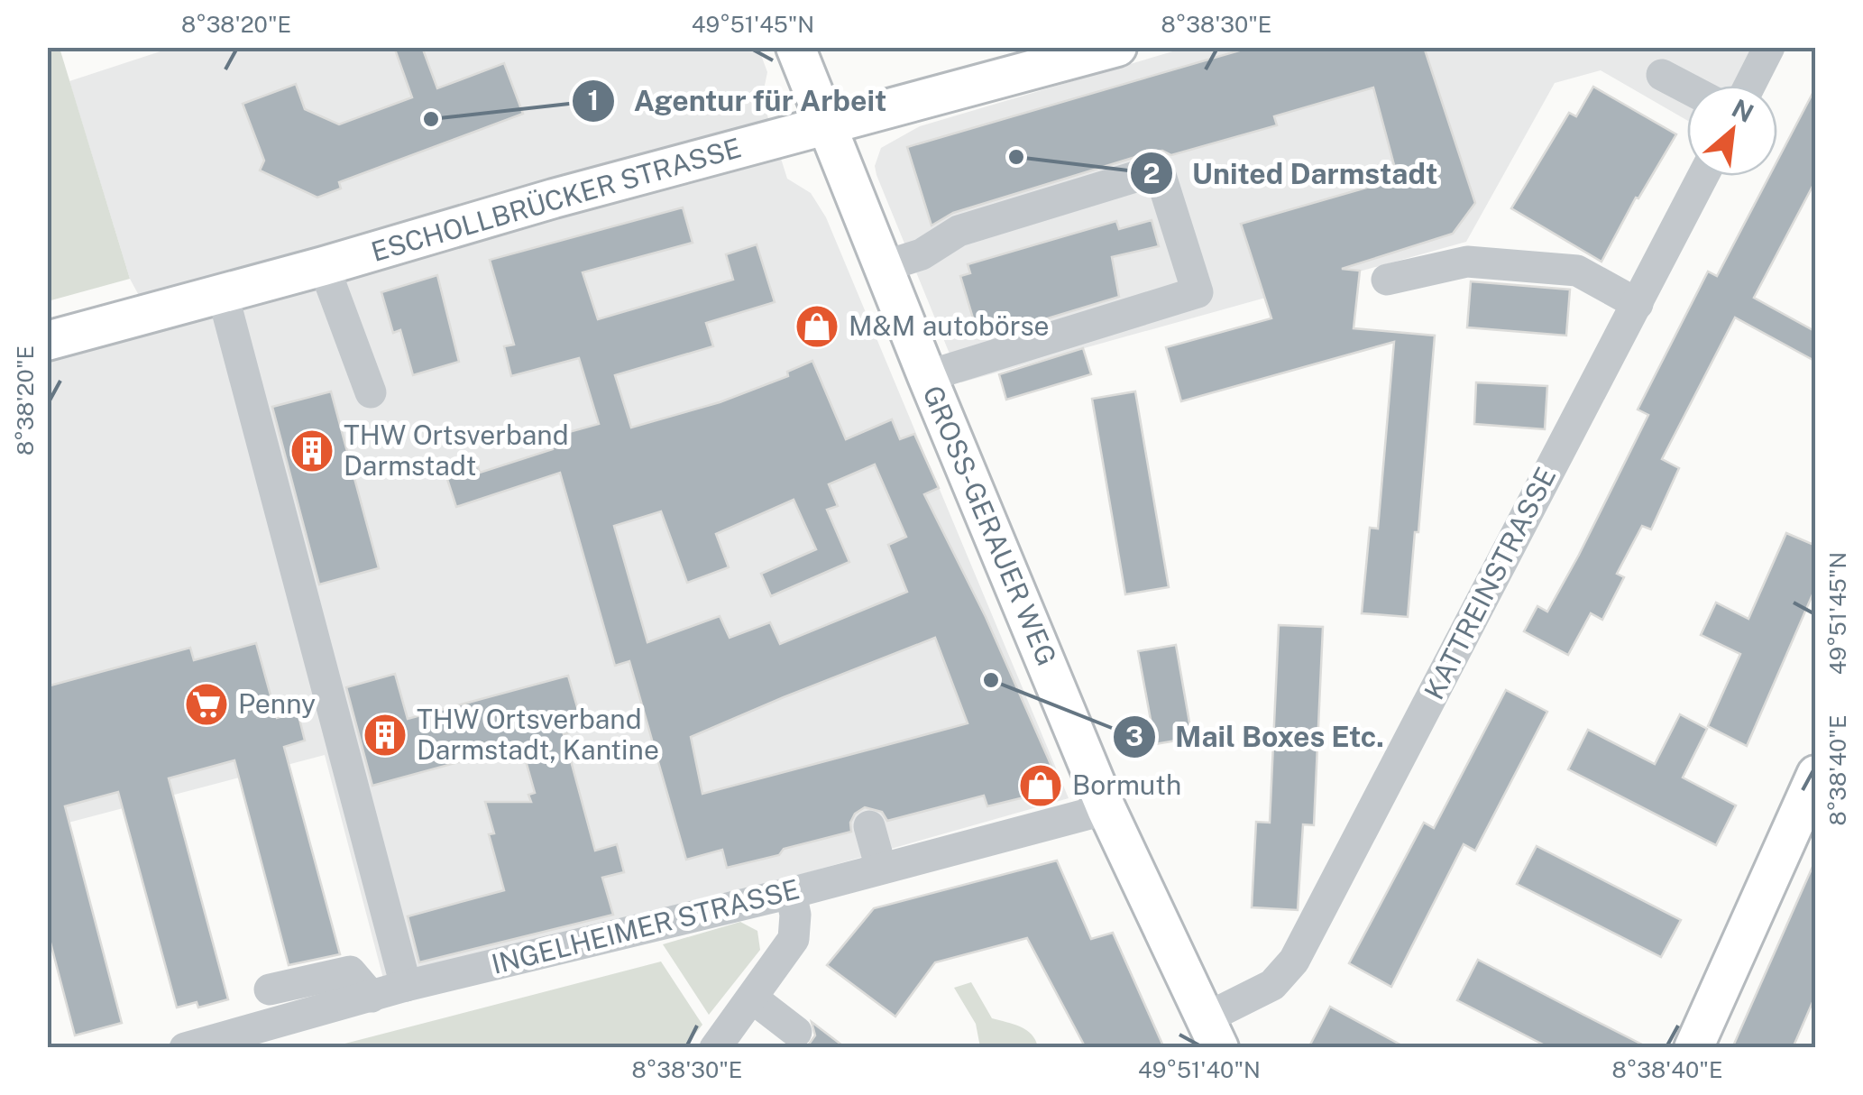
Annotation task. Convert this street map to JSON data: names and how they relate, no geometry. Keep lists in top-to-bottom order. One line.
{"streets":{"main road":["ESCHOLLBRÜCKER STRASSE","GROSS-GERAUER WEG"],"street":["KATTREINSTRASSE","INGELHEIMER STRASSE"]},"crossings":[["ESCHOLLBRÜCKER STRASSE","GROSS-GERAUER WEG"],["GROSS-GERAUER WEG","KATTREINSTRASSE"],["GROSS-GERAUER WEG","INGELHEIMER STRASSE"]],"places":{"other":["Agentur für Arbeit","United Darmstadt","Mail Boxes Etc."],"shop":["M&M autobörse","Bormuth"],"building":["THW Ortsverband Darmstadt","THW Ortsverband Darmstadt, Kantine"],"supermarket":["Penny"]},"north":"top right","coordinates":["8°38'20\"E","49°51'45\"N","8°38'30\"E","8°38'40\"E","49°51'40\"N"]}
